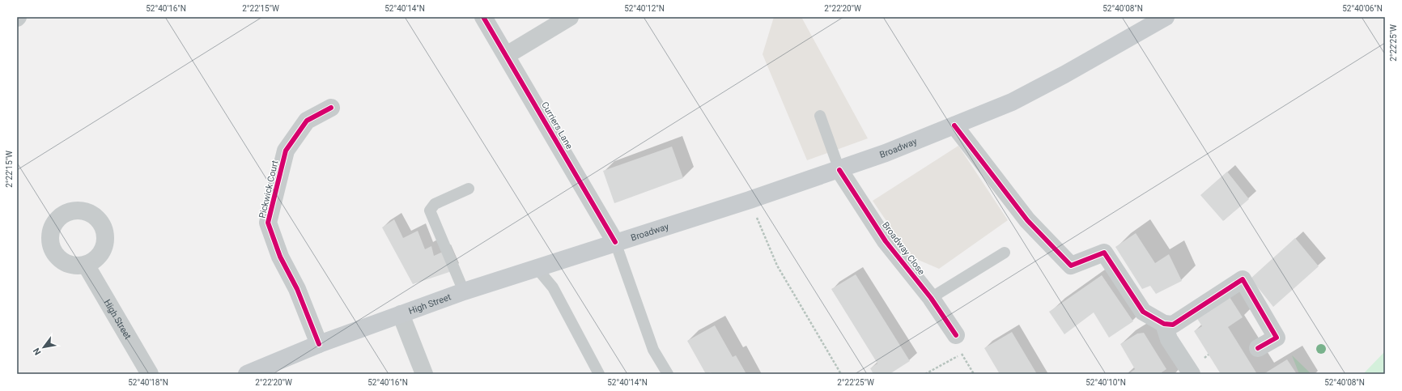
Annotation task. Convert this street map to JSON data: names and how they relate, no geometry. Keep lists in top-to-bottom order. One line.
{"streets":{"main road":["Broadway","High Street"],"street":["Curriers Lane","Pickwick Court","Broadway Close"]},"crossings":[["Curriers Lane","Broadway"],["Curriers Lane","High Street"],["Broadway","Broadway Close"],["Broadway","High Street"],["Pickwick Court","High Street"]],"north":"bottom left","coordinates":["52°40'16\"N","2°22'15\"W","52°40'14\"N","52°40'12\"N","2°22'20\"W","52°40'08\"N","52°40'06\"N","2°22'25\"W","52°40'18\"N","52°40'10\"N"]}
